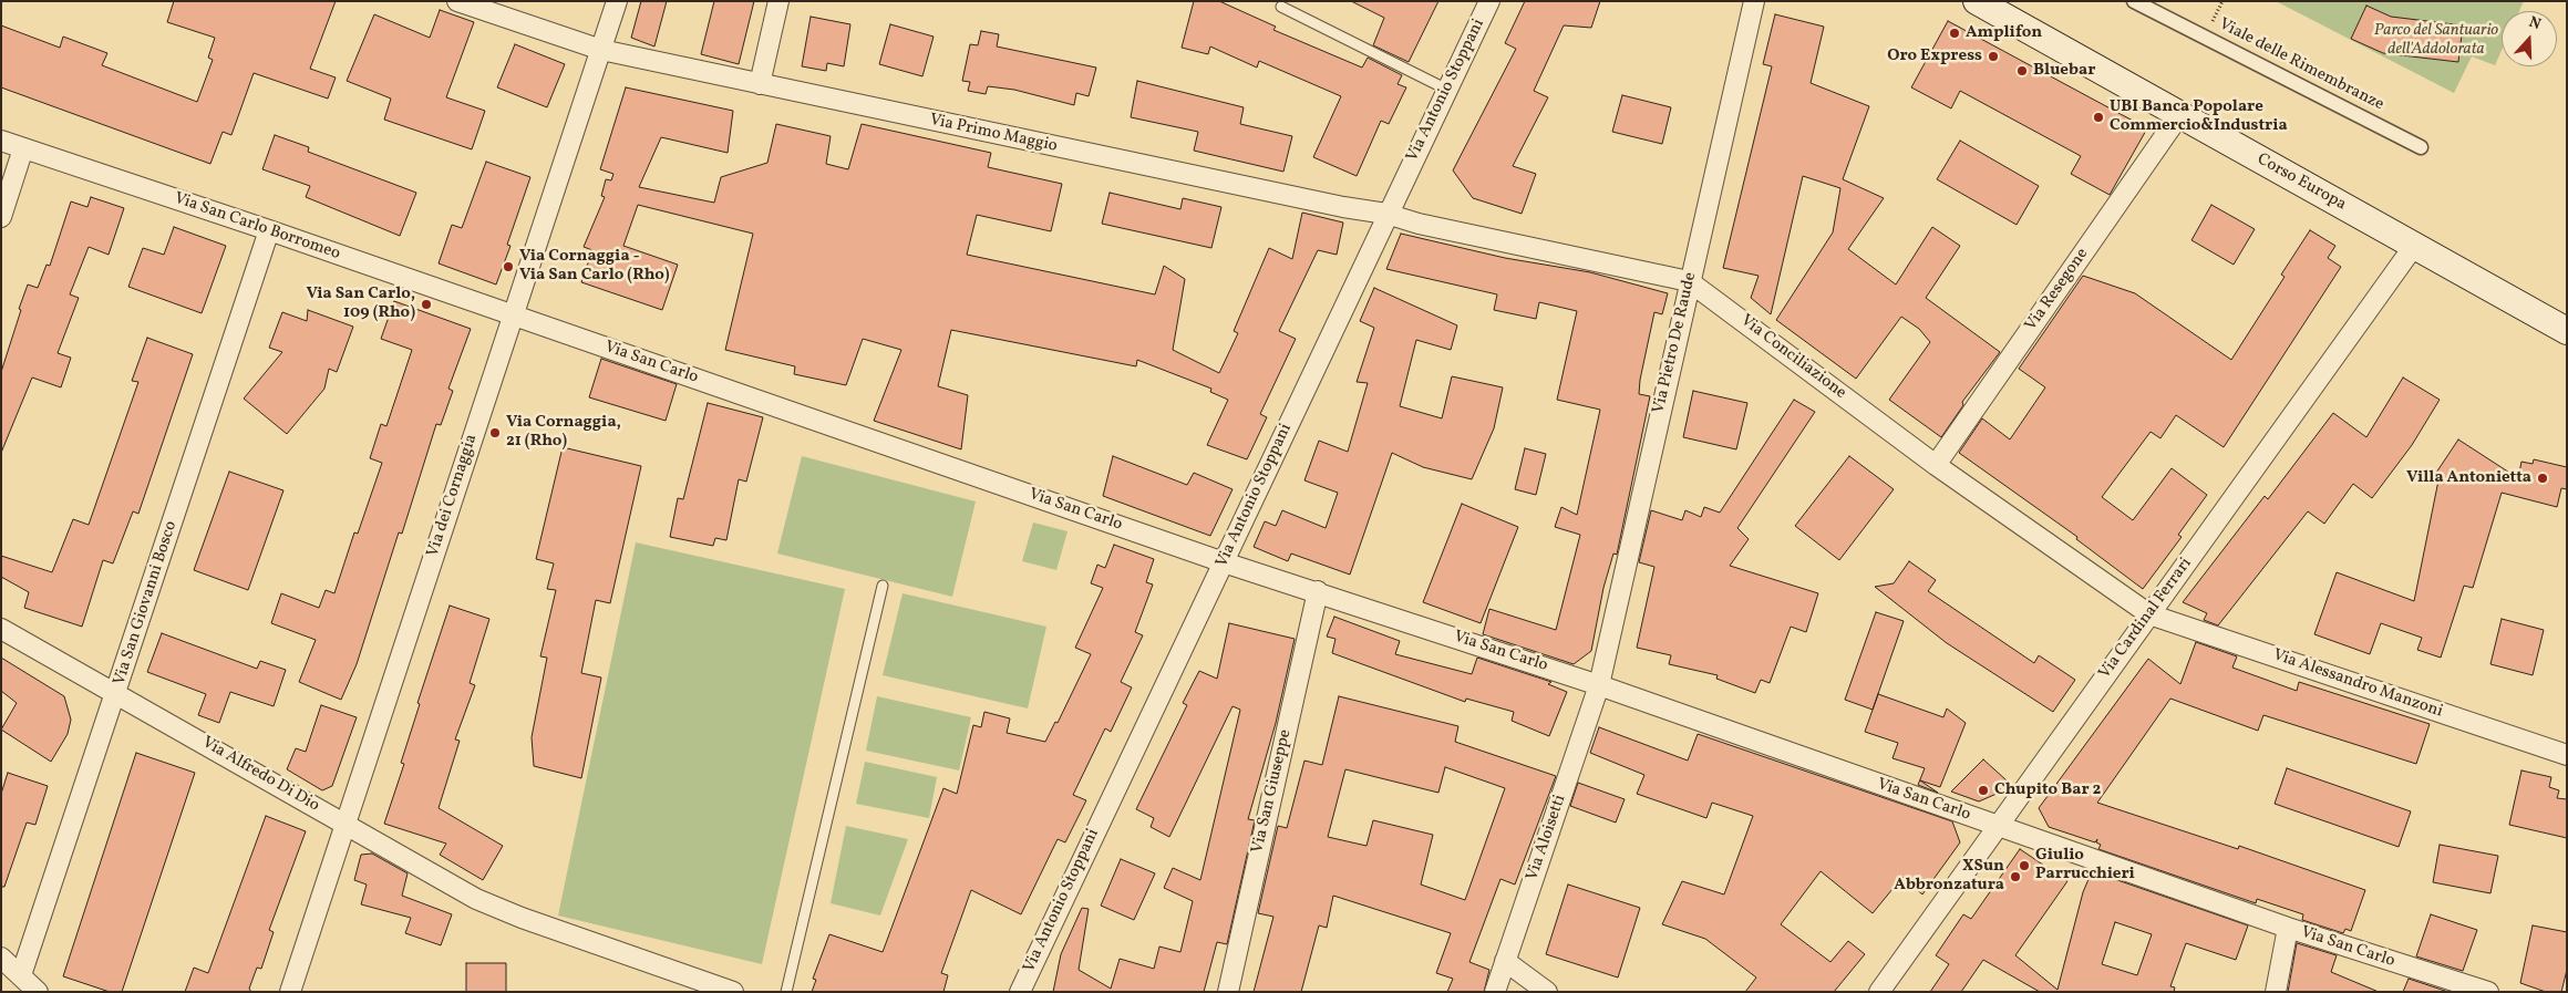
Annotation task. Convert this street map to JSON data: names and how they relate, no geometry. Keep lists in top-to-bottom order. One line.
{"streets":{"main road":["Corso Europa"],"street":["Viale delle Rimembranze","Via Antonio Stoppani","Via Primo Maggio","Via San Carlo Borromeo","Via Resegone","Via Pietro De Raude","Via Conciliazione","Via San Carlo","Via dei Cornaggia","Via San Giovanni Bosco","Via Cardinal Ferrari","Via Alessandro Manzoni","Via Alfredo Di Dio","Via San Giuseppe","Via Aloisetti"]},"crossings":[["Via Antonio Stoppani","Via Primo Maggio"],["Via Antonio Stoppani","Via Conciliazione"],["Via Antonio Stoppani","Via San Carlo"],["Via Primo Maggio","Via Conciliazione"],["Via Primo Maggio","Via dei Cornaggia"],["Corso Europa","Via Resegone"],["Corso Europa","Via Cardinal Ferrari"],["Via San Carlo Borromeo","Via San Carlo"],["Via San Carlo Borromeo","Via dei Cornaggia"],["Via San Carlo Borromeo","Via San Giovanni Bosco"],["Via Resegone","Via Conciliazione"],["Via Pietro De Raude","Via Conciliazione"],["Via Pietro De Raude","Via San Carlo"],["Via Pietro De Raude","Via Aloisetti"],["Via Conciliazione","Via Cardinal Ferrari"],["Via Conciliazione","Via Alessandro Manzoni"],["Via San Carlo","Via dei Cornaggia"],["Via San Carlo","Via Cardinal Ferrari"],["Via San Carlo","Via San Giuseppe"],["Via San Carlo","Via Aloisetti"],["Via dei Cornaggia","Via Alfredo Di Dio"],["Via San Giovanni Bosco","Via Alfredo Di Dio"],["Via Cardinal Ferrari","Via Alessandro Manzoni"]],"parks":["Parco del Santuario dell'Addolorata"],"places":["Amplifon","Oro Express","Bluebar","UBI Banca Popolare Commercio&Industria","Via Cornaggia - Via San Carlo (Rho)","Via San Carlo, 109 (Rho)","Via Cornaggia, 21 (Rho)","Villa Antonietta","Chupito Bar 2","Giulio Parrucchieri","XSun Abbronzatura"],"north":"top"}
